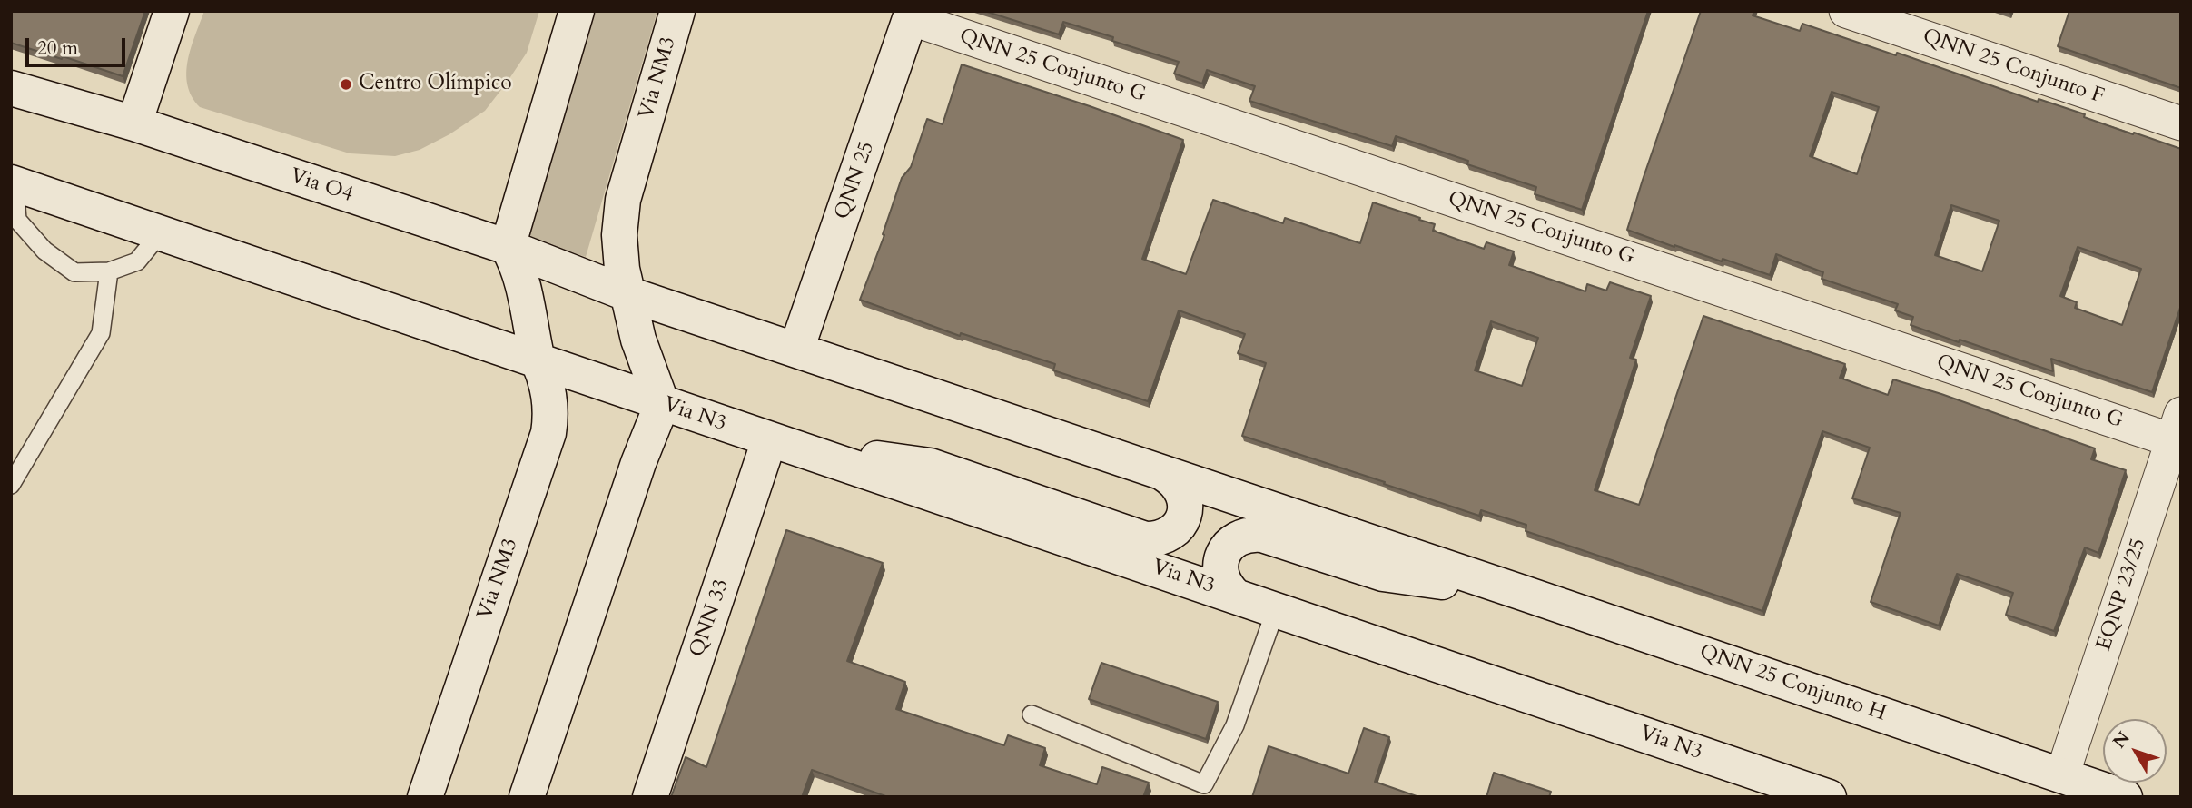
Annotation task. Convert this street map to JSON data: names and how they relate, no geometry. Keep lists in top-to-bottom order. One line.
{"streets":{"main road":["Via NM3","QNN 25","Via O4","Via N3","QNN 33","QNN 25 Conjunto H"],"street":["QNN 25 Conjunto G","QNN 25 Conjunto F","EQNP 23/25"]},"crossings":[["QNN 25 Conjunto G","QNN 25"],["QNN 25 Conjunto G","EQNP 23/25"],["Via NM3","Via O4"],["Via NM3","Via N3"],["Via N3","QNN 33"],["EQNP 23/25","QNN 25 Conjunto H"]],"places":["Centro Olímpico"],"scale_bar":"20 m","north":"top left"}
